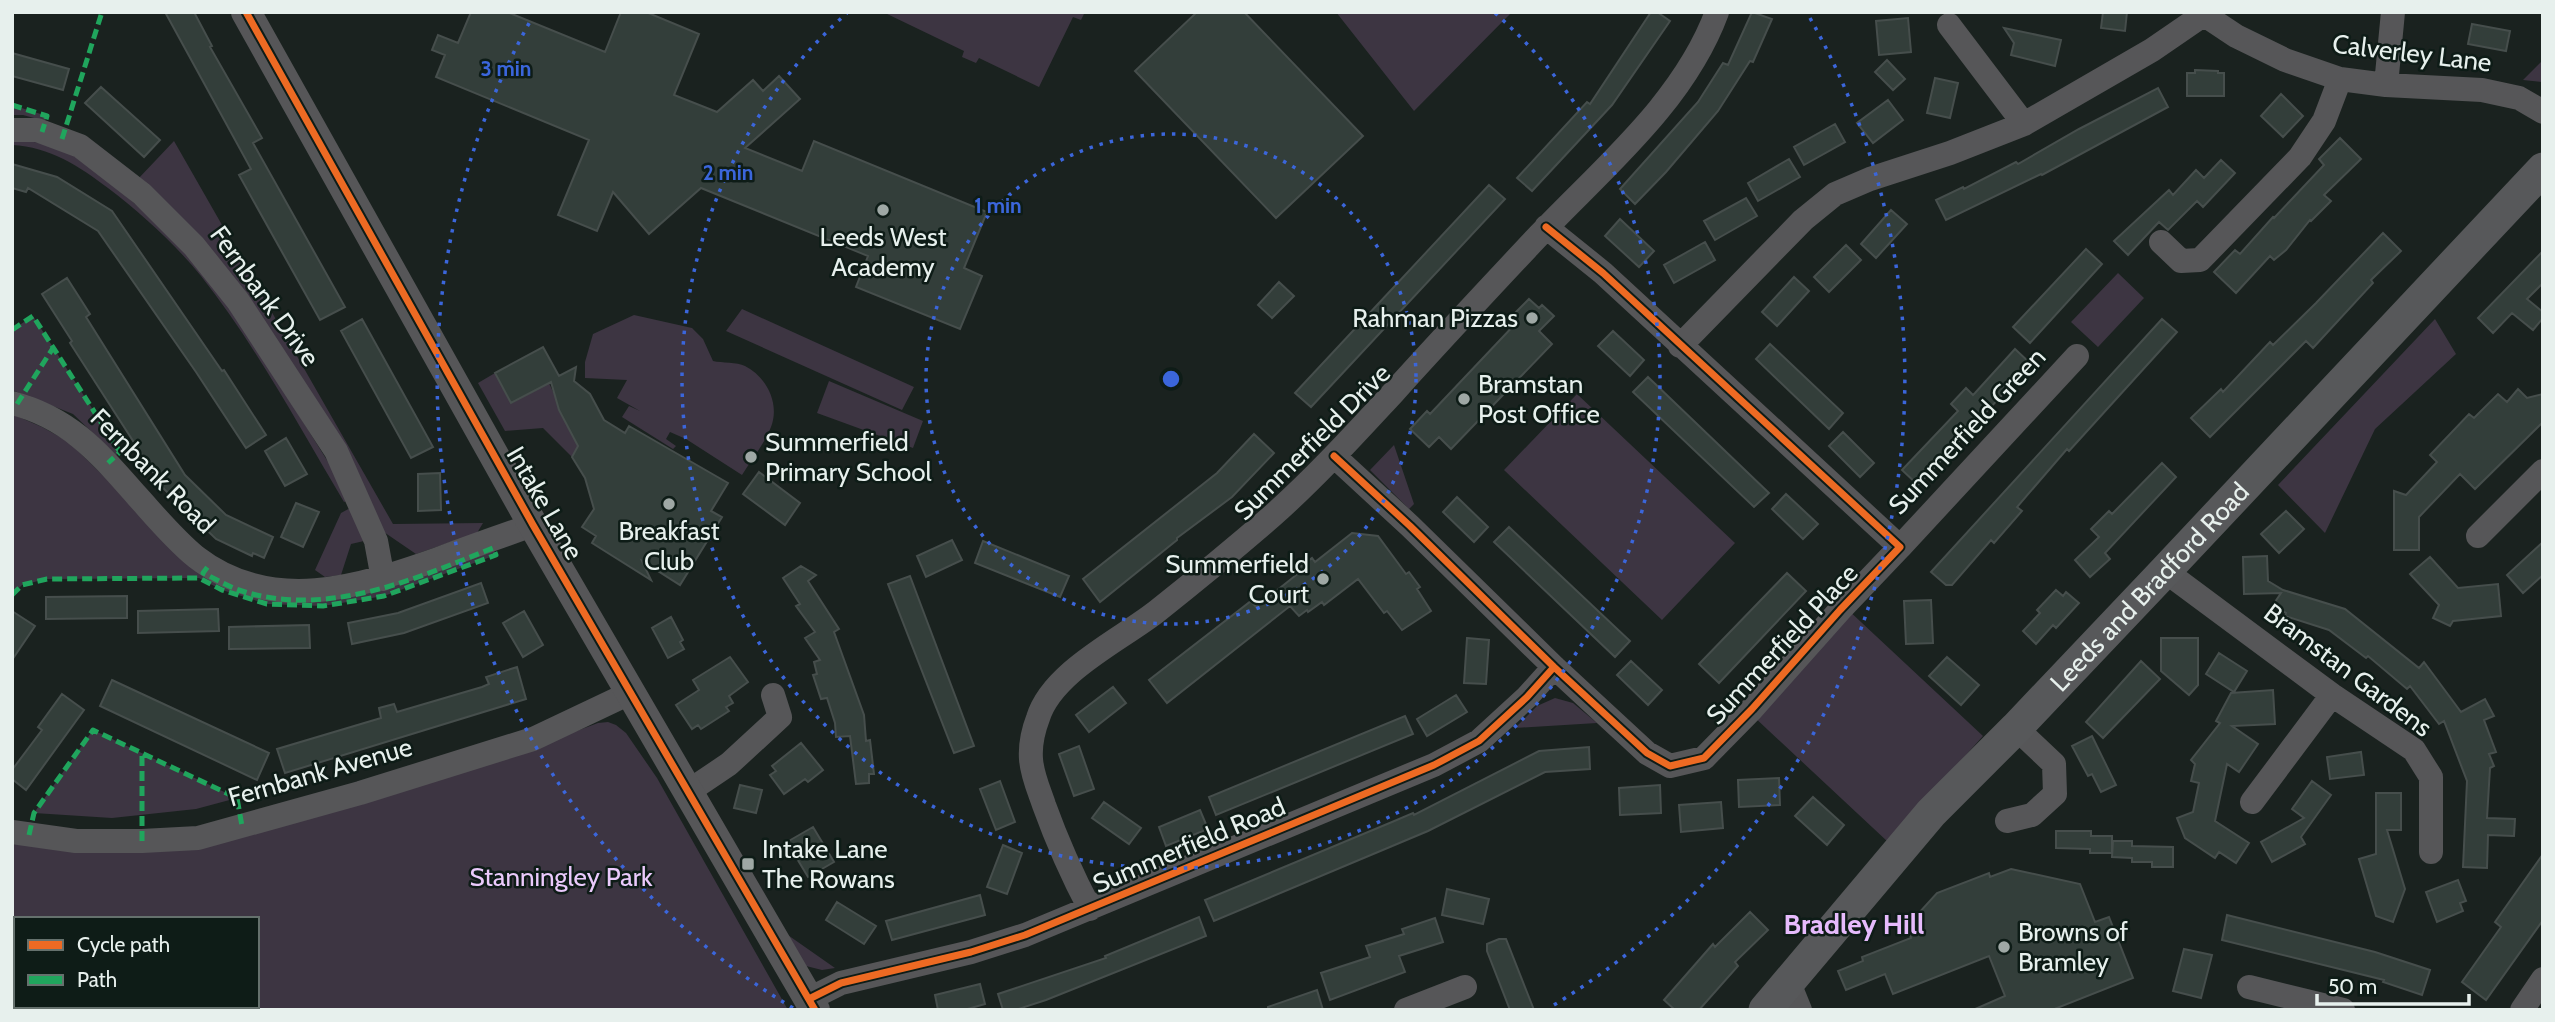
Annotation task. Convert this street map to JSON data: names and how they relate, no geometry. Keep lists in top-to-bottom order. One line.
{"streets":{"main road":["Leeds and Bradford Road"],"street":["Calverley Lane","Fernbank Drive","Summerfield Green","Summerfield Drive","Fernbank Road","Intake Lane","Summerfield Place","Bramstan Gardens","Fernbank Avenue","Summerfield Road"]},"crossings":[["Fernbank Drive","Fernbank Road"],["Summerfield Green","Summerfield Place"],["Summerfield Drive","Summerfield Place"],["Summerfield Drive","Summerfield Road"],["Fernbank Road","Intake Lane"],["Intake Lane","Fernbank Avenue"],["Intake Lane","Summerfield Road"],["Leeds and Bradford Road","Bramstan Gardens"],["Summerfield Place","Summerfield Road"]],"districts":["Bradley Hill"],"parks":["Stanningley Park"],"places":{"other":["Leeds West Academy","Rahman Pizzas","Bramstan Post Office","Summerfield Primary School","Breakfast Club","Summerfield Court","Browns of Bramley"],"transit":["Intake Lane The Rowans"]},"legend":["Cycle path","Path"],"scale_bar":"50 m","rings":["3 min","2 min","1 min"]}
